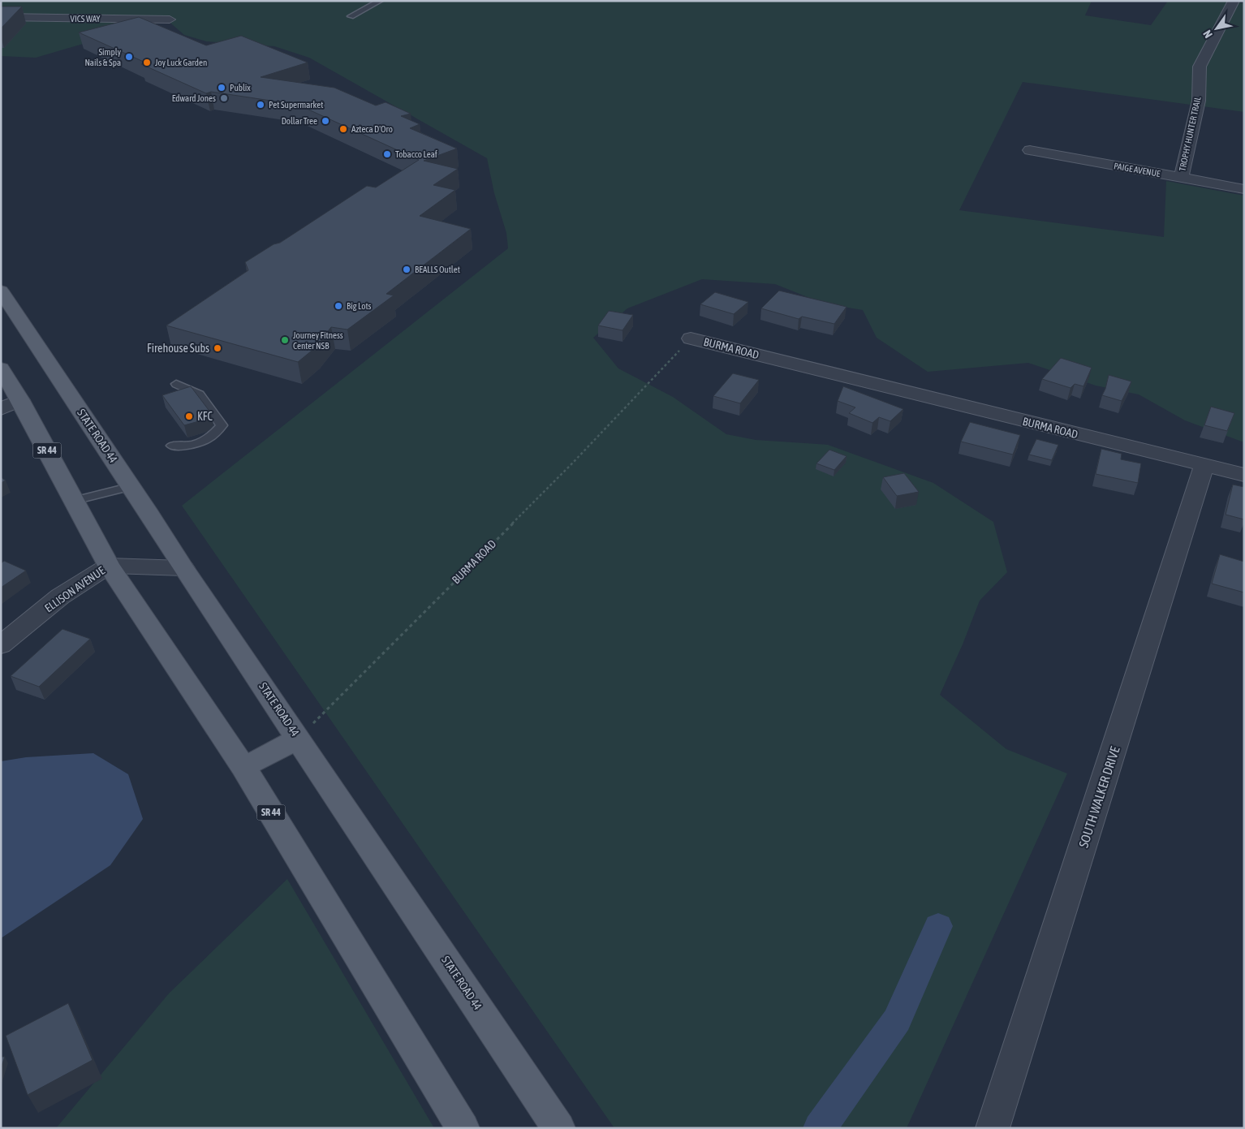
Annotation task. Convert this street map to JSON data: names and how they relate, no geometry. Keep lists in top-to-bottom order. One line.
{"streets":{"main road":["STATE ROAD 44","SR 44"],"street":["VICS WAY","TROPHY HUNTER TRAIL","PAIGE AVENUE","BURMA ROAD","ELLISON AVENUE","SOUTH WALKER DRIVE"]},"crossings":[["TROPHY HUNTER TRAIL","PAIGE AVENUE"],["BURMA ROAD","STATE ROAD 44"],["BURMA ROAD","SOUTH WALKER DRIVE"],["STATE ROAD 44","ELLISON AVENUE"],["SR 44","ELLISON AVENUE"]],"places":["Simply Nails & Spa","Joy Luck Garden","Publix","Edward Jones","Pet Supermarket","Dollar Tree","Azteca D'Oro","Tobacco Leaf","BEALLS Outlet","Big Lots","Journey Fitness Center NSB","Firehouse Subs","KFC"],"north":"bottom left"}
